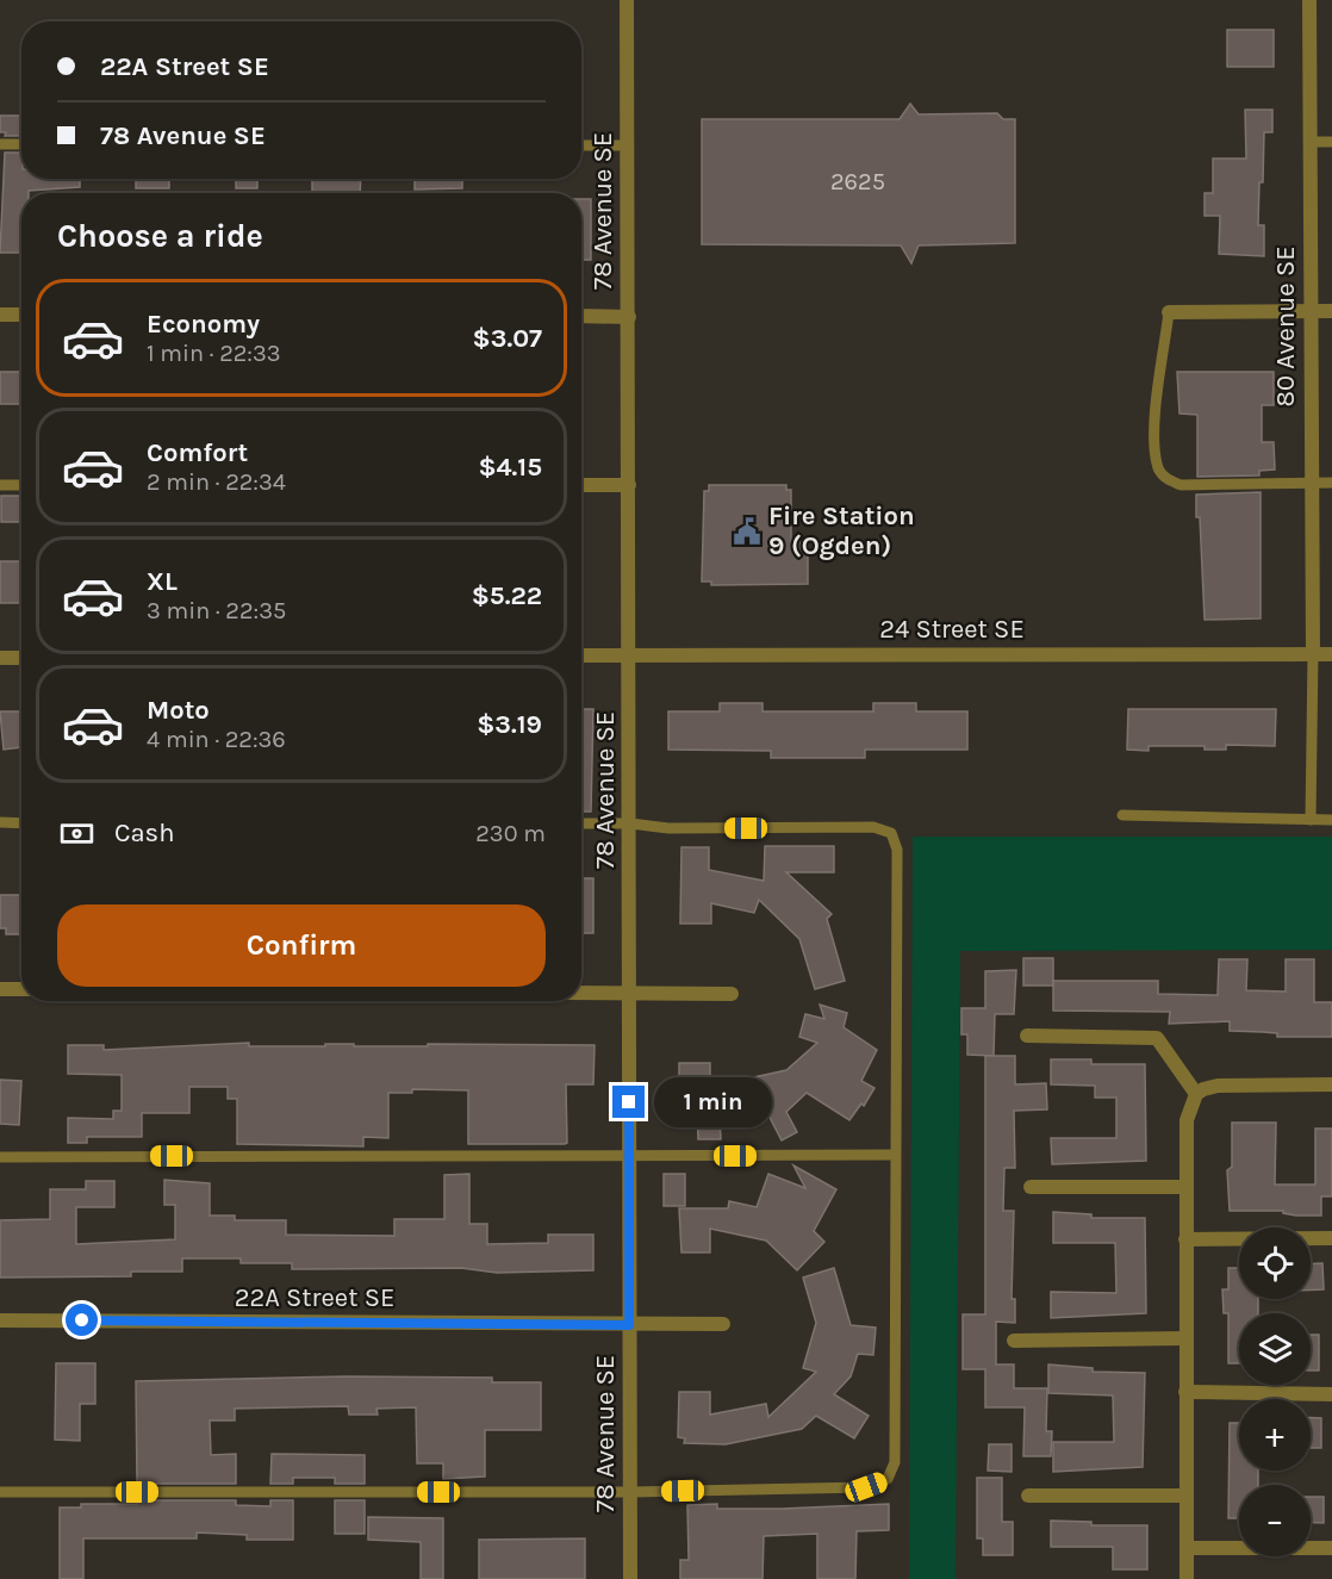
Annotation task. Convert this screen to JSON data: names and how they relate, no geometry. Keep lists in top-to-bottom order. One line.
{"streets":{"street":["78 Avenue SE","80 Avenue SE","24 Street SE","22A Street SE"]},"crossings":[["78 Avenue SE","24 Street SE"],["78 Avenue SE","22A Street SE"],["80 Avenue SE","24 Street SE"]],"places":{"public building":["Fire Station 9 (Ogden)"]},"house_numbers":["2625"],"page":{"banner":["22A Street SE","78 Avenue SE"],"heading":"Choose a ride","list":[{"name":"Economy","note":"1 min · 22:33","value":"$3.07"},{"name":"Comfort","note":"2 min · 22:34","value":"$4.15"},{"name":"XL","note":"3 min · 22:35","value":"$5.22"},{"name":"Moto","note":"4 min · 22:36","value":"$3.19"}],"pay":["Cash","230 m"],"buttons":"Confirm","bubble":"1 min","map_buttons":["+","−"]}}
